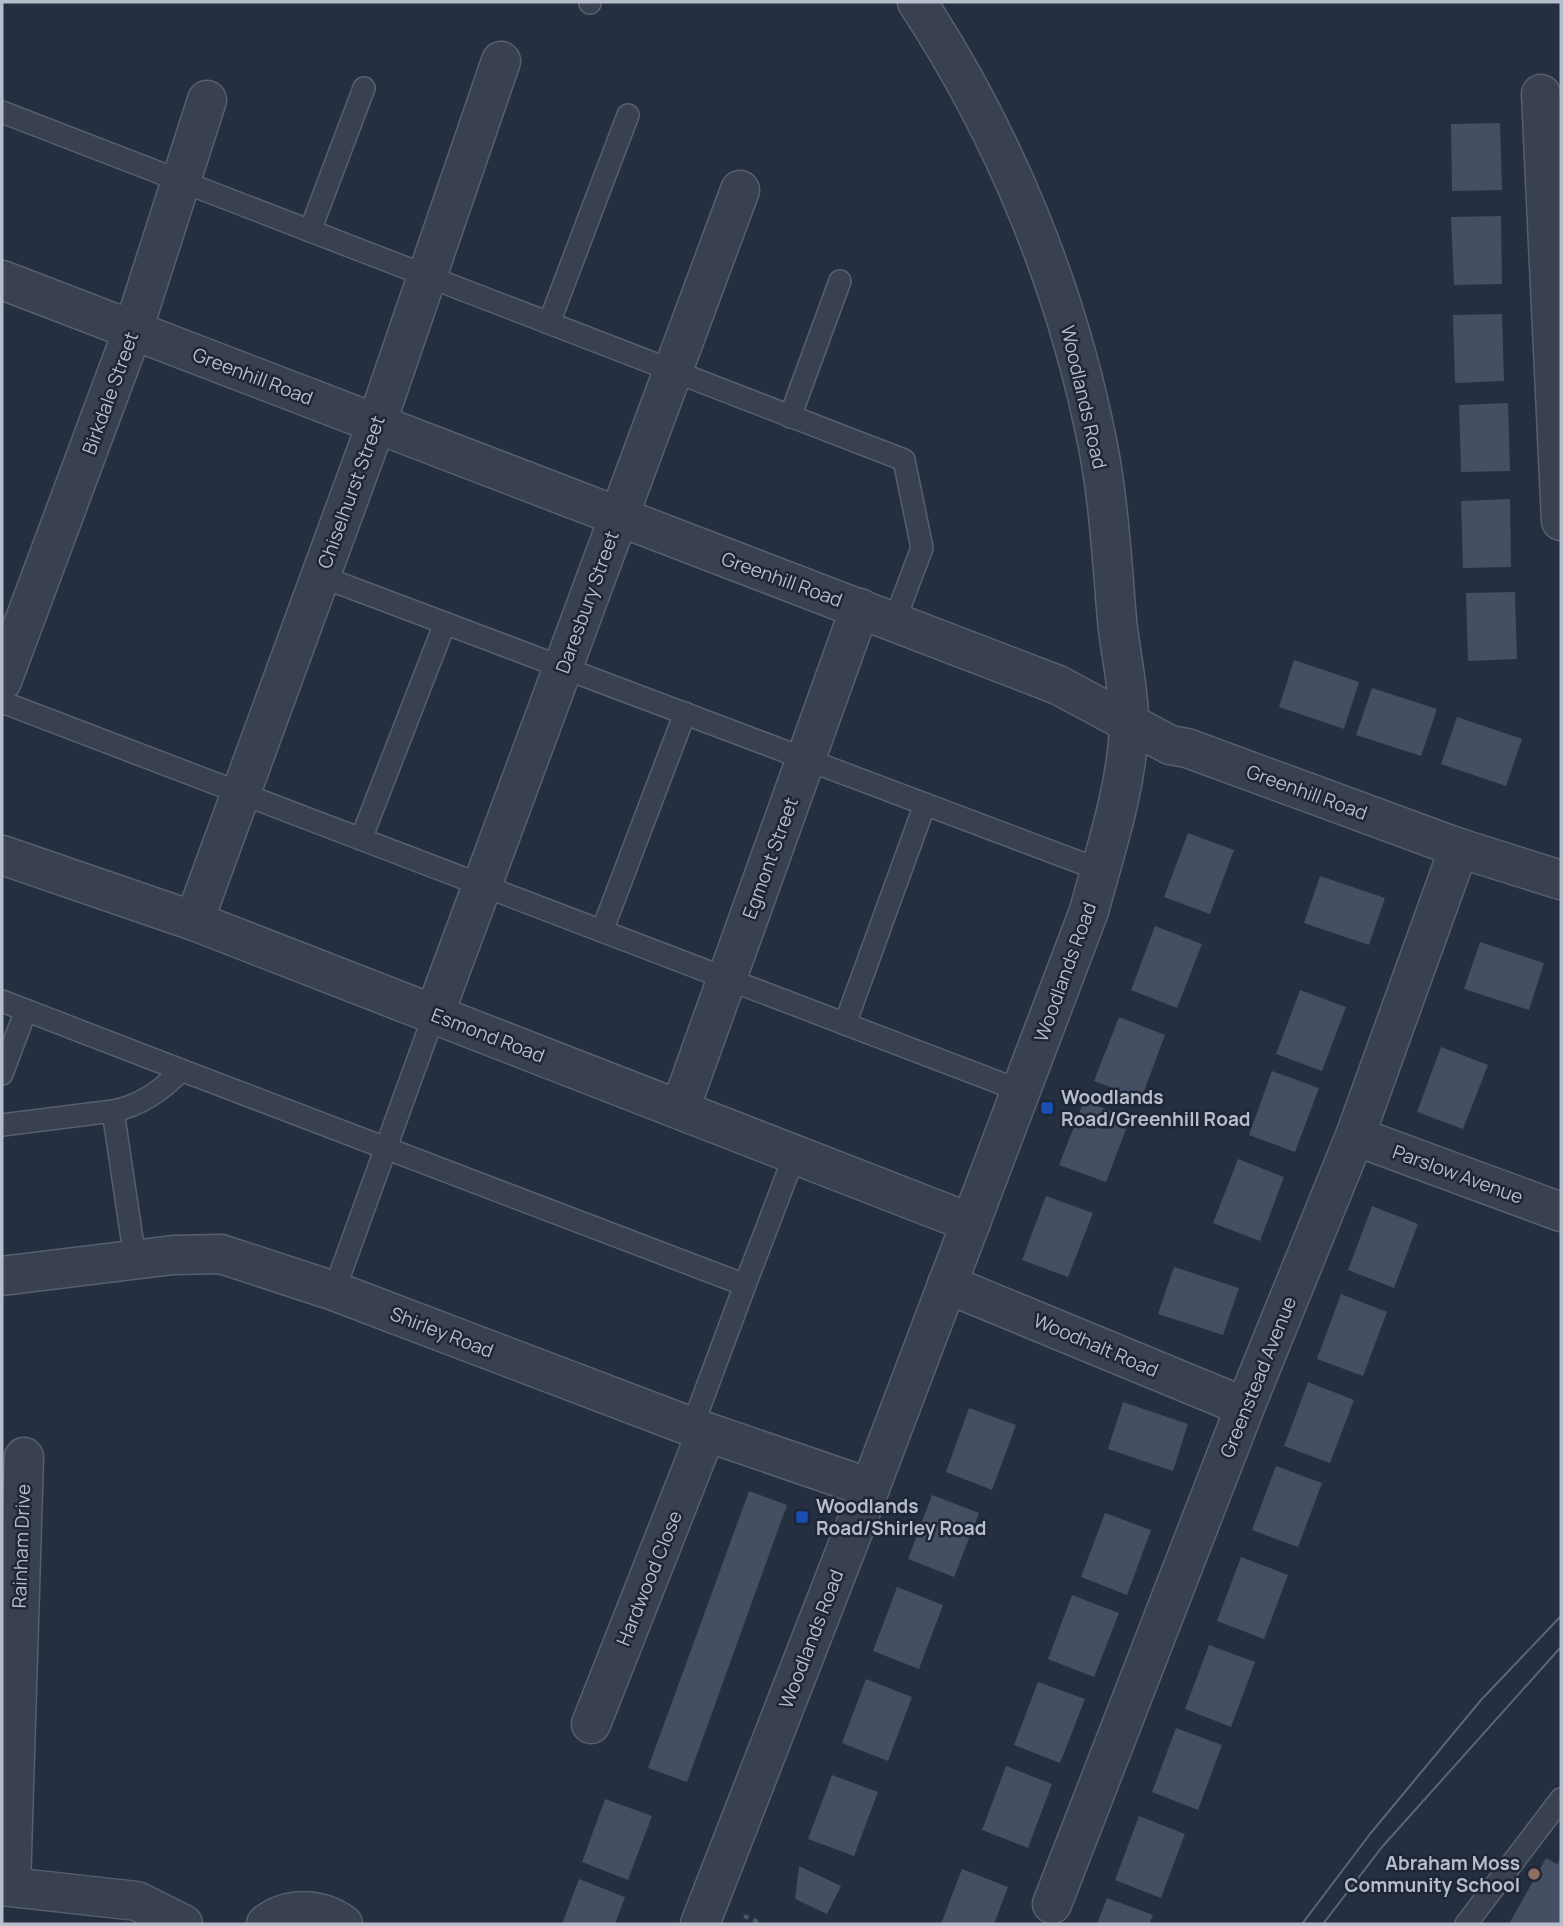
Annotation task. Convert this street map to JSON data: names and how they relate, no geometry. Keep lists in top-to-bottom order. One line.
{"streets":{"street":["Greenhill Road","Birkdale Street","Woodlands Road","Chiselhurst Street","Daresbury Street","Egmont Street","Esmond Road","Parslow Avenue","Shirley Road","Woodhalt Road","Greenstead Avenue","Rainham Drive","Hardwood Close"]},"crossings":[["Greenhill Road","Birkdale Street"],["Greenhill Road","Woodlands Road"],["Greenhill Road","Chiselhurst Street"],["Greenhill Road","Daresbury Street"],["Greenhill Road","Egmont Street"],["Greenhill Road","Greenstead Avenue"],["Woodlands Road","Esmond Road"],["Woodlands Road","Shirley Road"],["Woodlands Road","Woodhalt Road"],["Chiselhurst Street","Esmond Road"],["Daresbury Street","Esmond Road"],["Egmont Street","Esmond Road"],["Parslow Avenue","Greenstead Avenue"],["Shirley Road","Hardwood Close"],["Woodhalt Road","Greenstead Avenue"]],"places":{"transit":["Woodlands Road/Greenhill Road","Woodlands Road/Shirley Road"],"other":["Abraham Moss Community School"]}}
